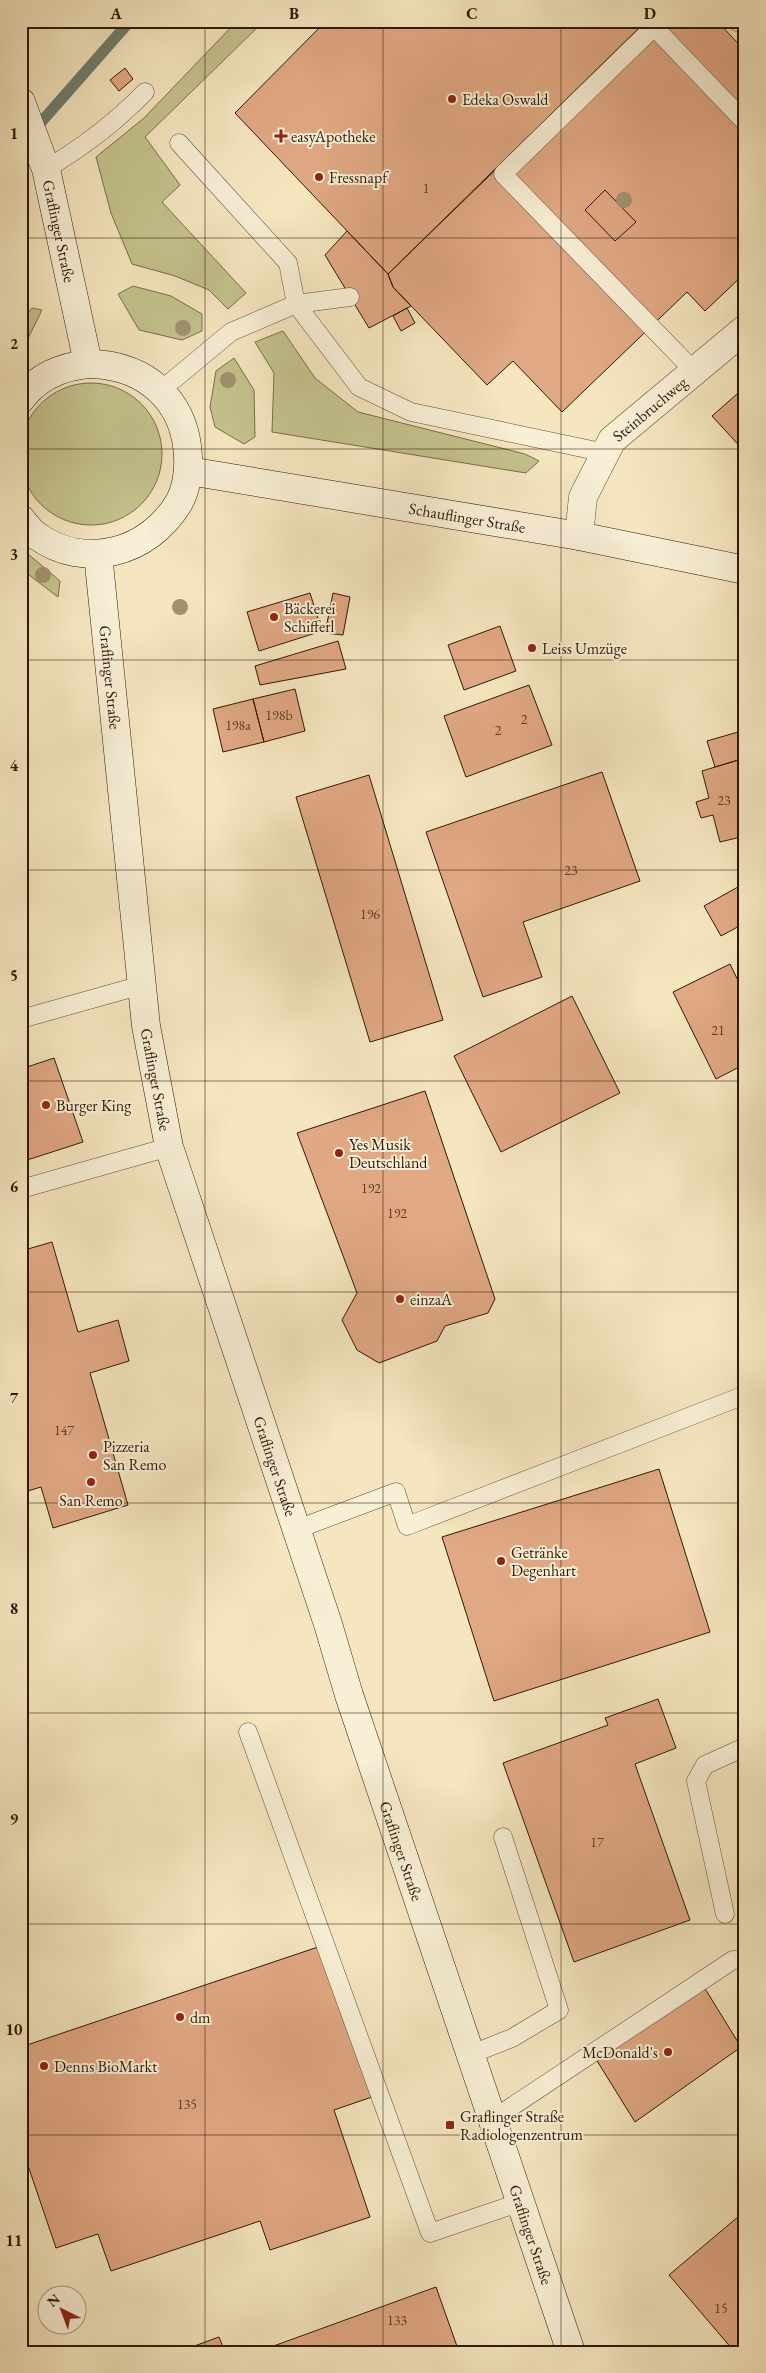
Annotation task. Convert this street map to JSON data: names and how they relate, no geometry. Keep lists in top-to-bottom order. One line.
{"streets":{"street":["Graflinger Straße","Steinbruchweg","Schauflinger Straße"]},"crossings":[["Steinbruchweg","Schauflinger Straße"]],"places":{"other":["Edeka Oswald","Fressnapf","Bäckerei Schifferl","Leiss Umzüge","Burger King","Yes Musik Deutschland","einzaA","Pizzeria San Remo","San Remo","Getränke Degenhart","dm","McDonald's","Denns BioMarkt"],"health":["easyApotheke"],"transit":["Graflinger Straße Radiologenzentrum"]},"house_numbers":["1","198b","2","198a","2","23","23","196","21","192","192","147","17","135","15","133"],"north":"top left","grid":{"columns":["A","B","C","D"],"rows":["1","2","3","4","5","6","7","8","9","10","11"]}}
